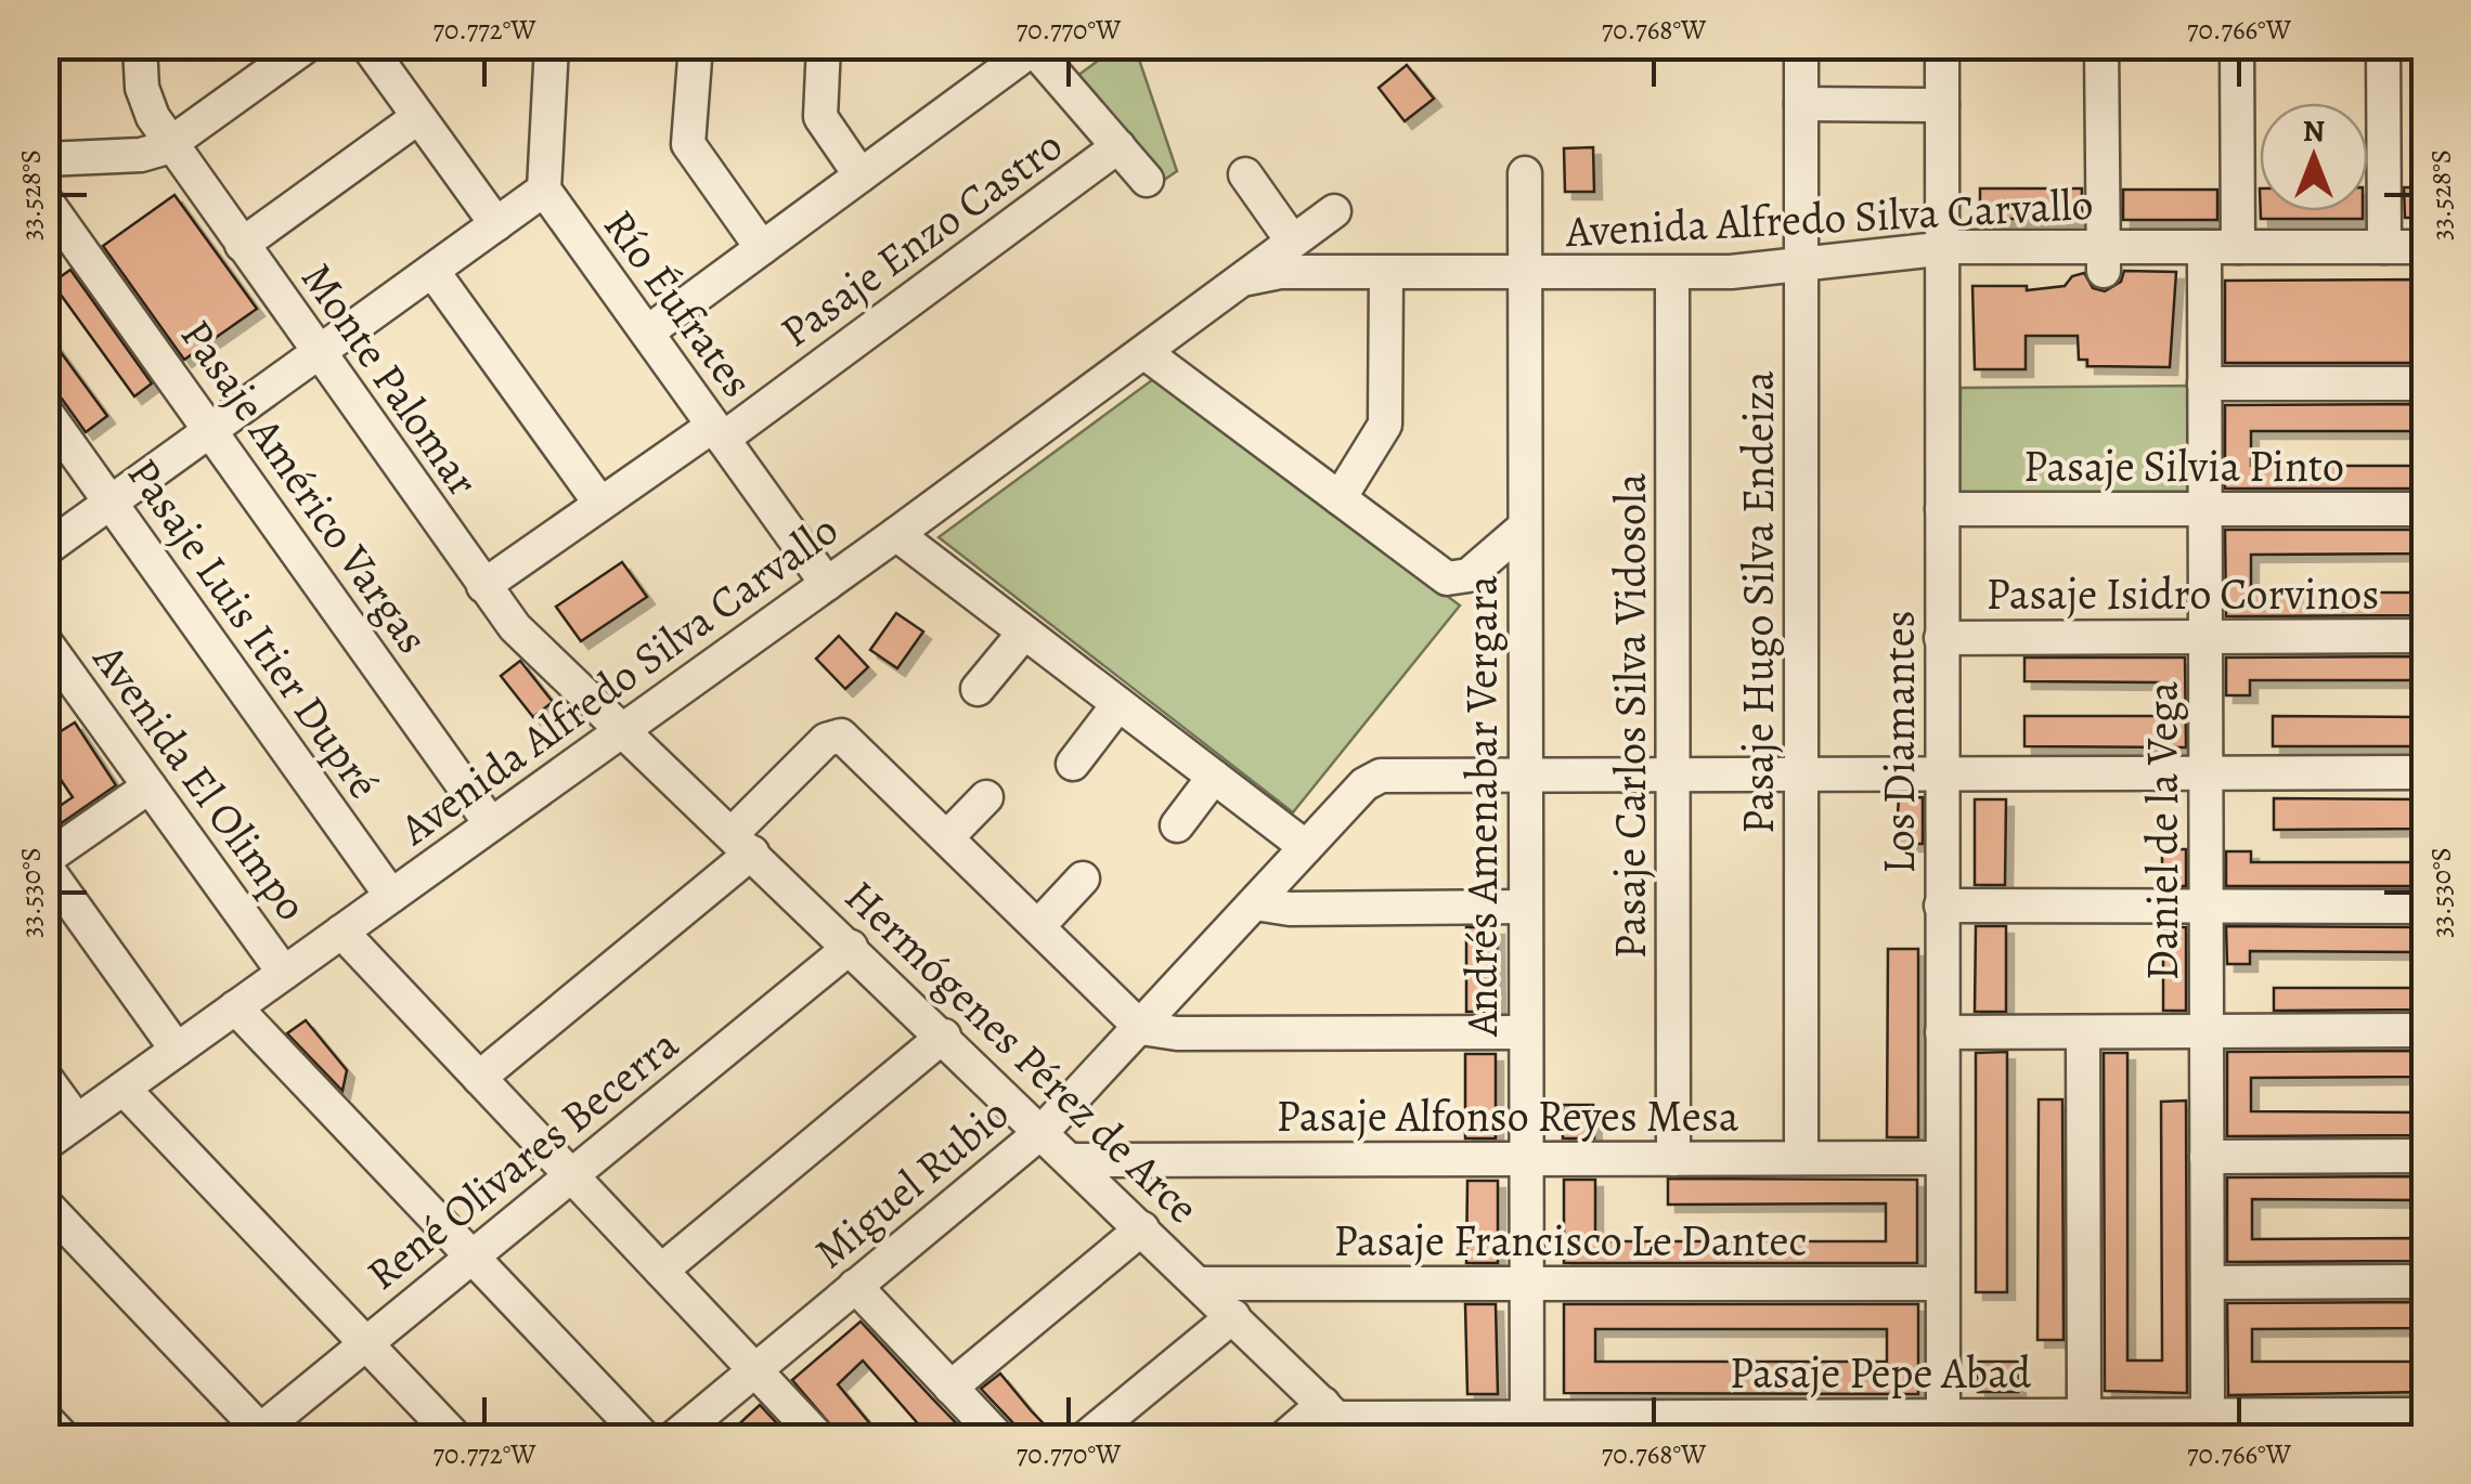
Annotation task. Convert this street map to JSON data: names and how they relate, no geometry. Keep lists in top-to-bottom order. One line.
{"streets":{"street":["Avenida Alfredo Silva Carvallo","Pasaje Enzo Castro","Río Éufrates","Monte Palomar","Pasaje Silvia Pinto","Pasaje Américo Vargas","Pasaje Isidro Corvinos","Pasaje Hugo Silva Endeiza","Pasaje Luis Itier Dupré","Pasaje Carlos Silva Vidosola","Los Diamantes","Avenida El Olimpo","Andrés Amenabar Vergara","Daniel de la Vega","Hermógenes Pérez de Arce","Pasaje Alfonso Reyes Mesa","René Olivares Becerra","Miguel Rubio","Pasaje Francisco Le Dantec","Pasaje Pepe Abad"]},"crossings":[["Avenida Alfredo Silva Carvallo","Río Éufrates"],["Avenida Alfredo Silva Carvallo","Monte Palomar"],["Avenida Alfredo Silva Carvallo","Pasaje Américo Vargas"],["Avenida Alfredo Silva Carvallo","Pasaje Hugo Silva Endeiza"],["Avenida Alfredo Silva Carvallo","Pasaje Luis Itier Dupré"],["Avenida Alfredo Silva Carvallo","Pasaje Carlos Silva Vidosola"],["Avenida Alfredo Silva Carvallo","Los Diamantes"],["Avenida Alfredo Silva Carvallo","Avenida El Olimpo"],["Avenida Alfredo Silva Carvallo","Andrés Amenabar Vergara"],["Avenida Alfredo Silva Carvallo","Daniel de la Vega"],["Avenida Alfredo Silva Carvallo","Hermógenes Pérez de Arce"],["Pasaje Enzo Castro","Río Éufrates"],["Pasaje Enzo Castro","Monte Palomar"],["Monte Palomar","Hermógenes Pérez de Arce"],["Pasaje Silvia Pinto","Los Diamantes"],["Pasaje Silvia Pinto","Daniel de la Vega"],["Pasaje Isidro Corvinos","Los Diamantes"],["Pasaje Isidro Corvinos","Daniel de la Vega"],["Pasaje Hugo Silva Endeiza","Pasaje Alfonso Reyes Mesa"],["Pasaje Carlos Silva Vidosola","Pasaje Alfonso Reyes Mesa"],["Los Diamantes","Pasaje Alfonso Reyes Mesa"],["Los Diamantes","Pasaje Francisco Le Dantec"],["Los Diamantes","Pasaje Pepe Abad"],["Andrés Amenabar Vergara","Pasaje Alfonso Reyes Mesa"],["Andrés Amenabar Vergara","Miguel Rubio"],["Andrés Amenabar Vergara","Pasaje Francisco Le Dantec"],["Andrés Amenabar Vergara","Pasaje Pepe Abad"],["Daniel de la Vega","Pasaje Pepe Abad"],["Hermógenes Pérez de Arce","Pasaje Alfonso Reyes Mesa"],["Hermógenes Pérez de Arce","René Olivares Becerra"],["Hermógenes Pérez de Arce","Miguel Rubio"],["Hermógenes Pérez de Arce","Pasaje Francisco Le Dantec"],["Hermógenes Pérez de Arce","Pasaje Pepe Abad"]],"north":"top","coordinates":["70.772°W","70.770°W","70.768°W","70.766°W","33.528°S","33.530°S"]}
